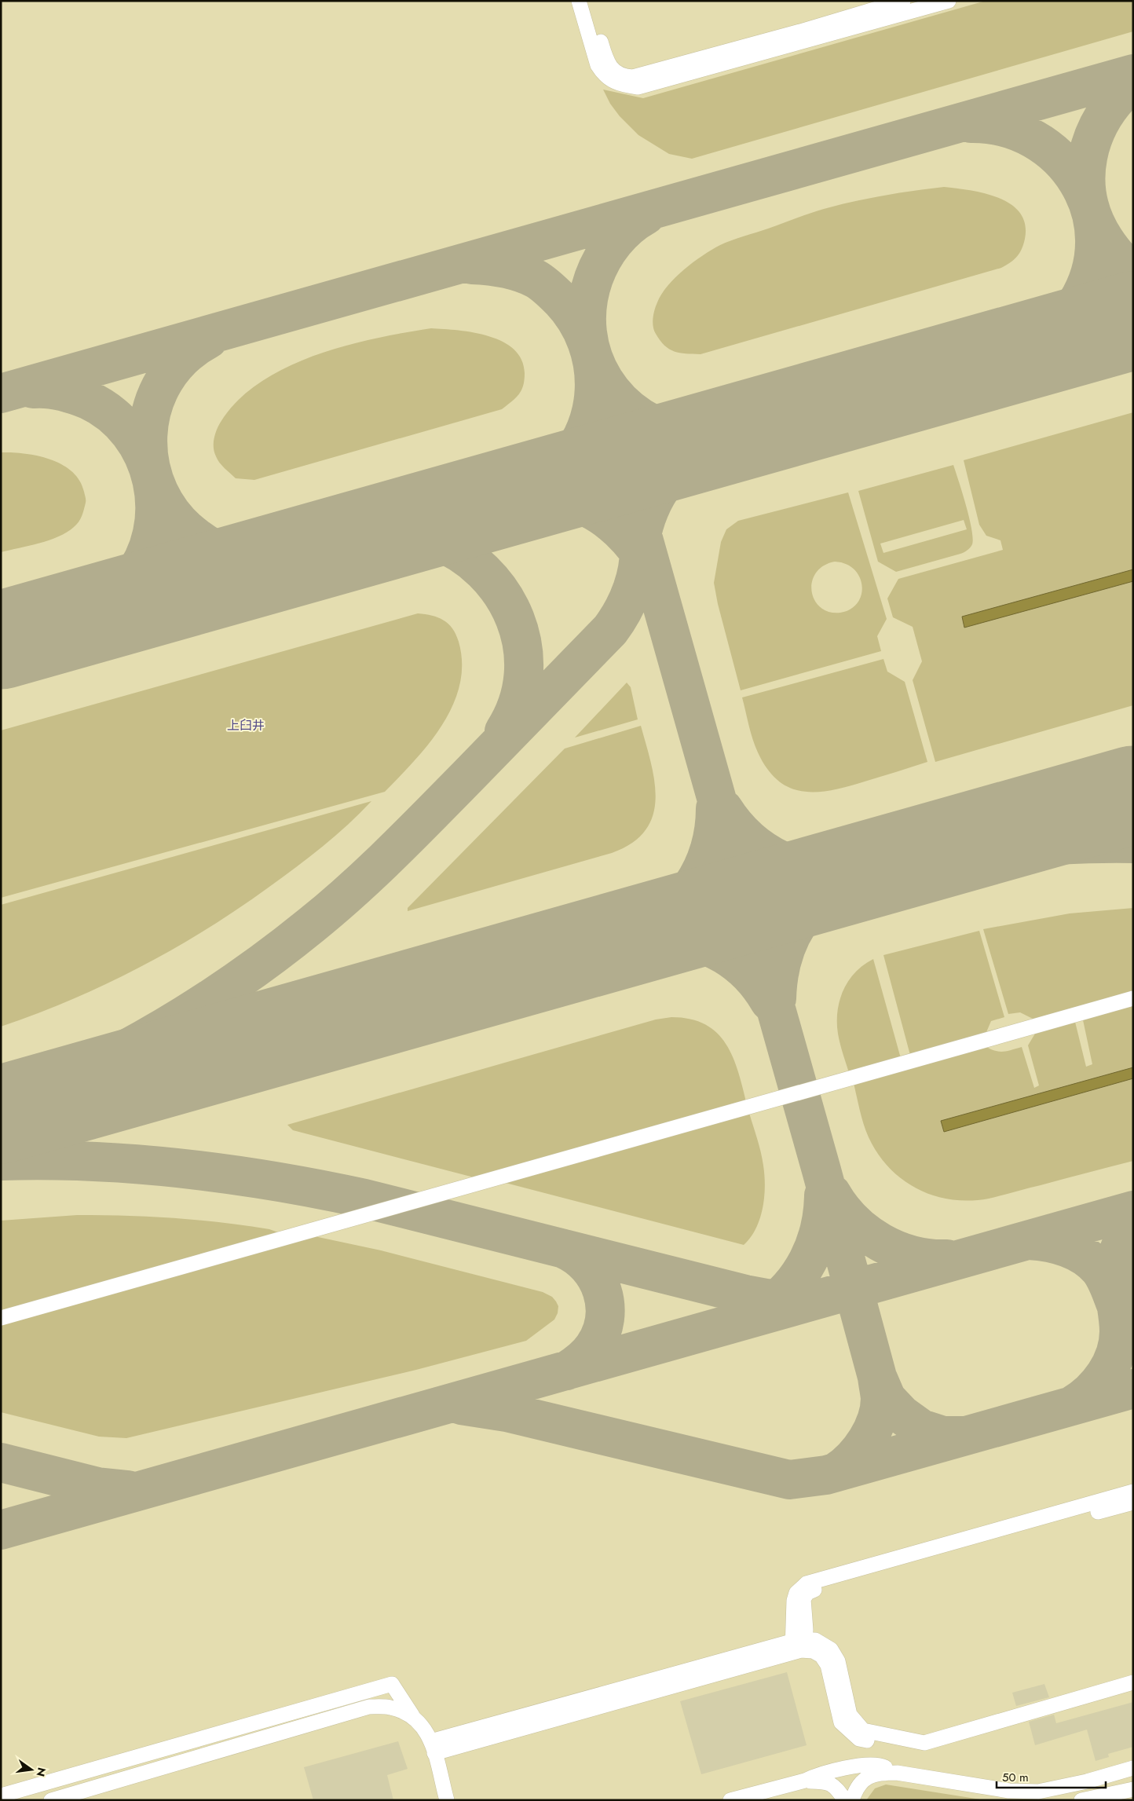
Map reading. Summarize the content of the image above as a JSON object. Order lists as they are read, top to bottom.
{
  "districts": ["上臼井"],
  "scale_bar": "50 m",
  "north": "right"
}
